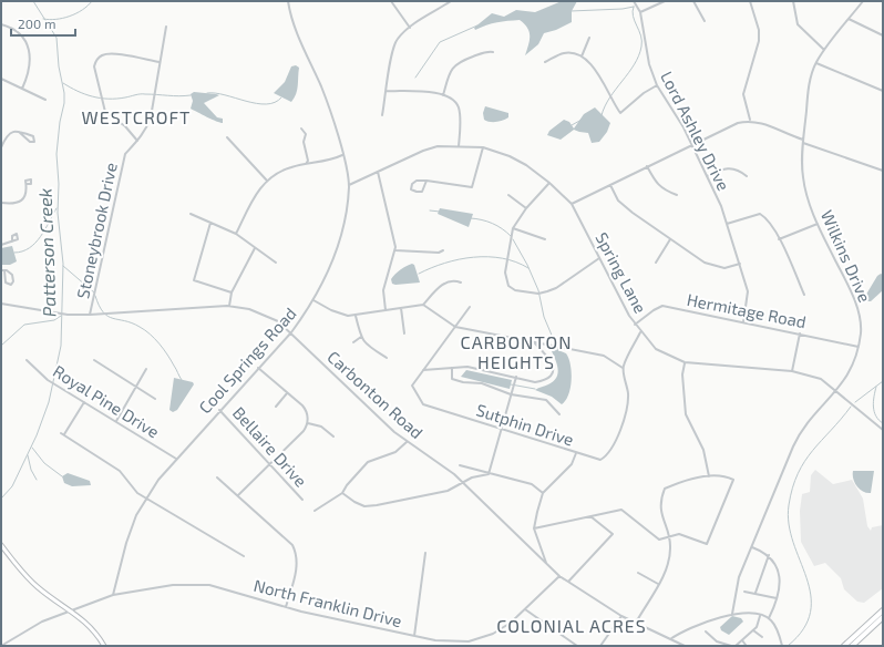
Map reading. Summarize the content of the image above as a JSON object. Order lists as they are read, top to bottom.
{
  "streets": {
    "street": [
      "Lord Ashley Drive",
      "Stoneybrook Drive",
      "Wilkins Drive",
      "Spring Lane",
      "Hermitage Road",
      "Cool Springs Road",
      "Carbonton Road",
      "Royal Pine Drive",
      "Sutphin Drive",
      "Bellaire Drive",
      "North Franklin Drive"
    ]
  },
  "crossings": [
    ["Lord Ashley Drive", "Hermitage Road"],
    ["Stoneybrook Drive", "Carbonton Road"],
    ["Wilkins Drive", "Spring Lane"],
    ["Wilkins Drive", "Hermitage Road"],
    ["Spring Lane", "Hermitage Road"],
    ["Spring Lane", "Cool Springs Road"],
    ["Cool Springs Road", "Carbonton Road"],
    ["Cool Springs Road", "Royal Pine Drive"],
    ["Cool Springs Road", "Bellaire Drive"],
    ["Cool Springs Road", "North Franklin Drive"],
    ["Carbonton Road", "North Franklin Drive"]
  ],
  "districts": ["WESTCROFT", "CARBONTON HEIGHTS", "COLONIAL ACRES"],
  "water": ["Patterson Creek"],
  "scale_bar": "200 m"
}
